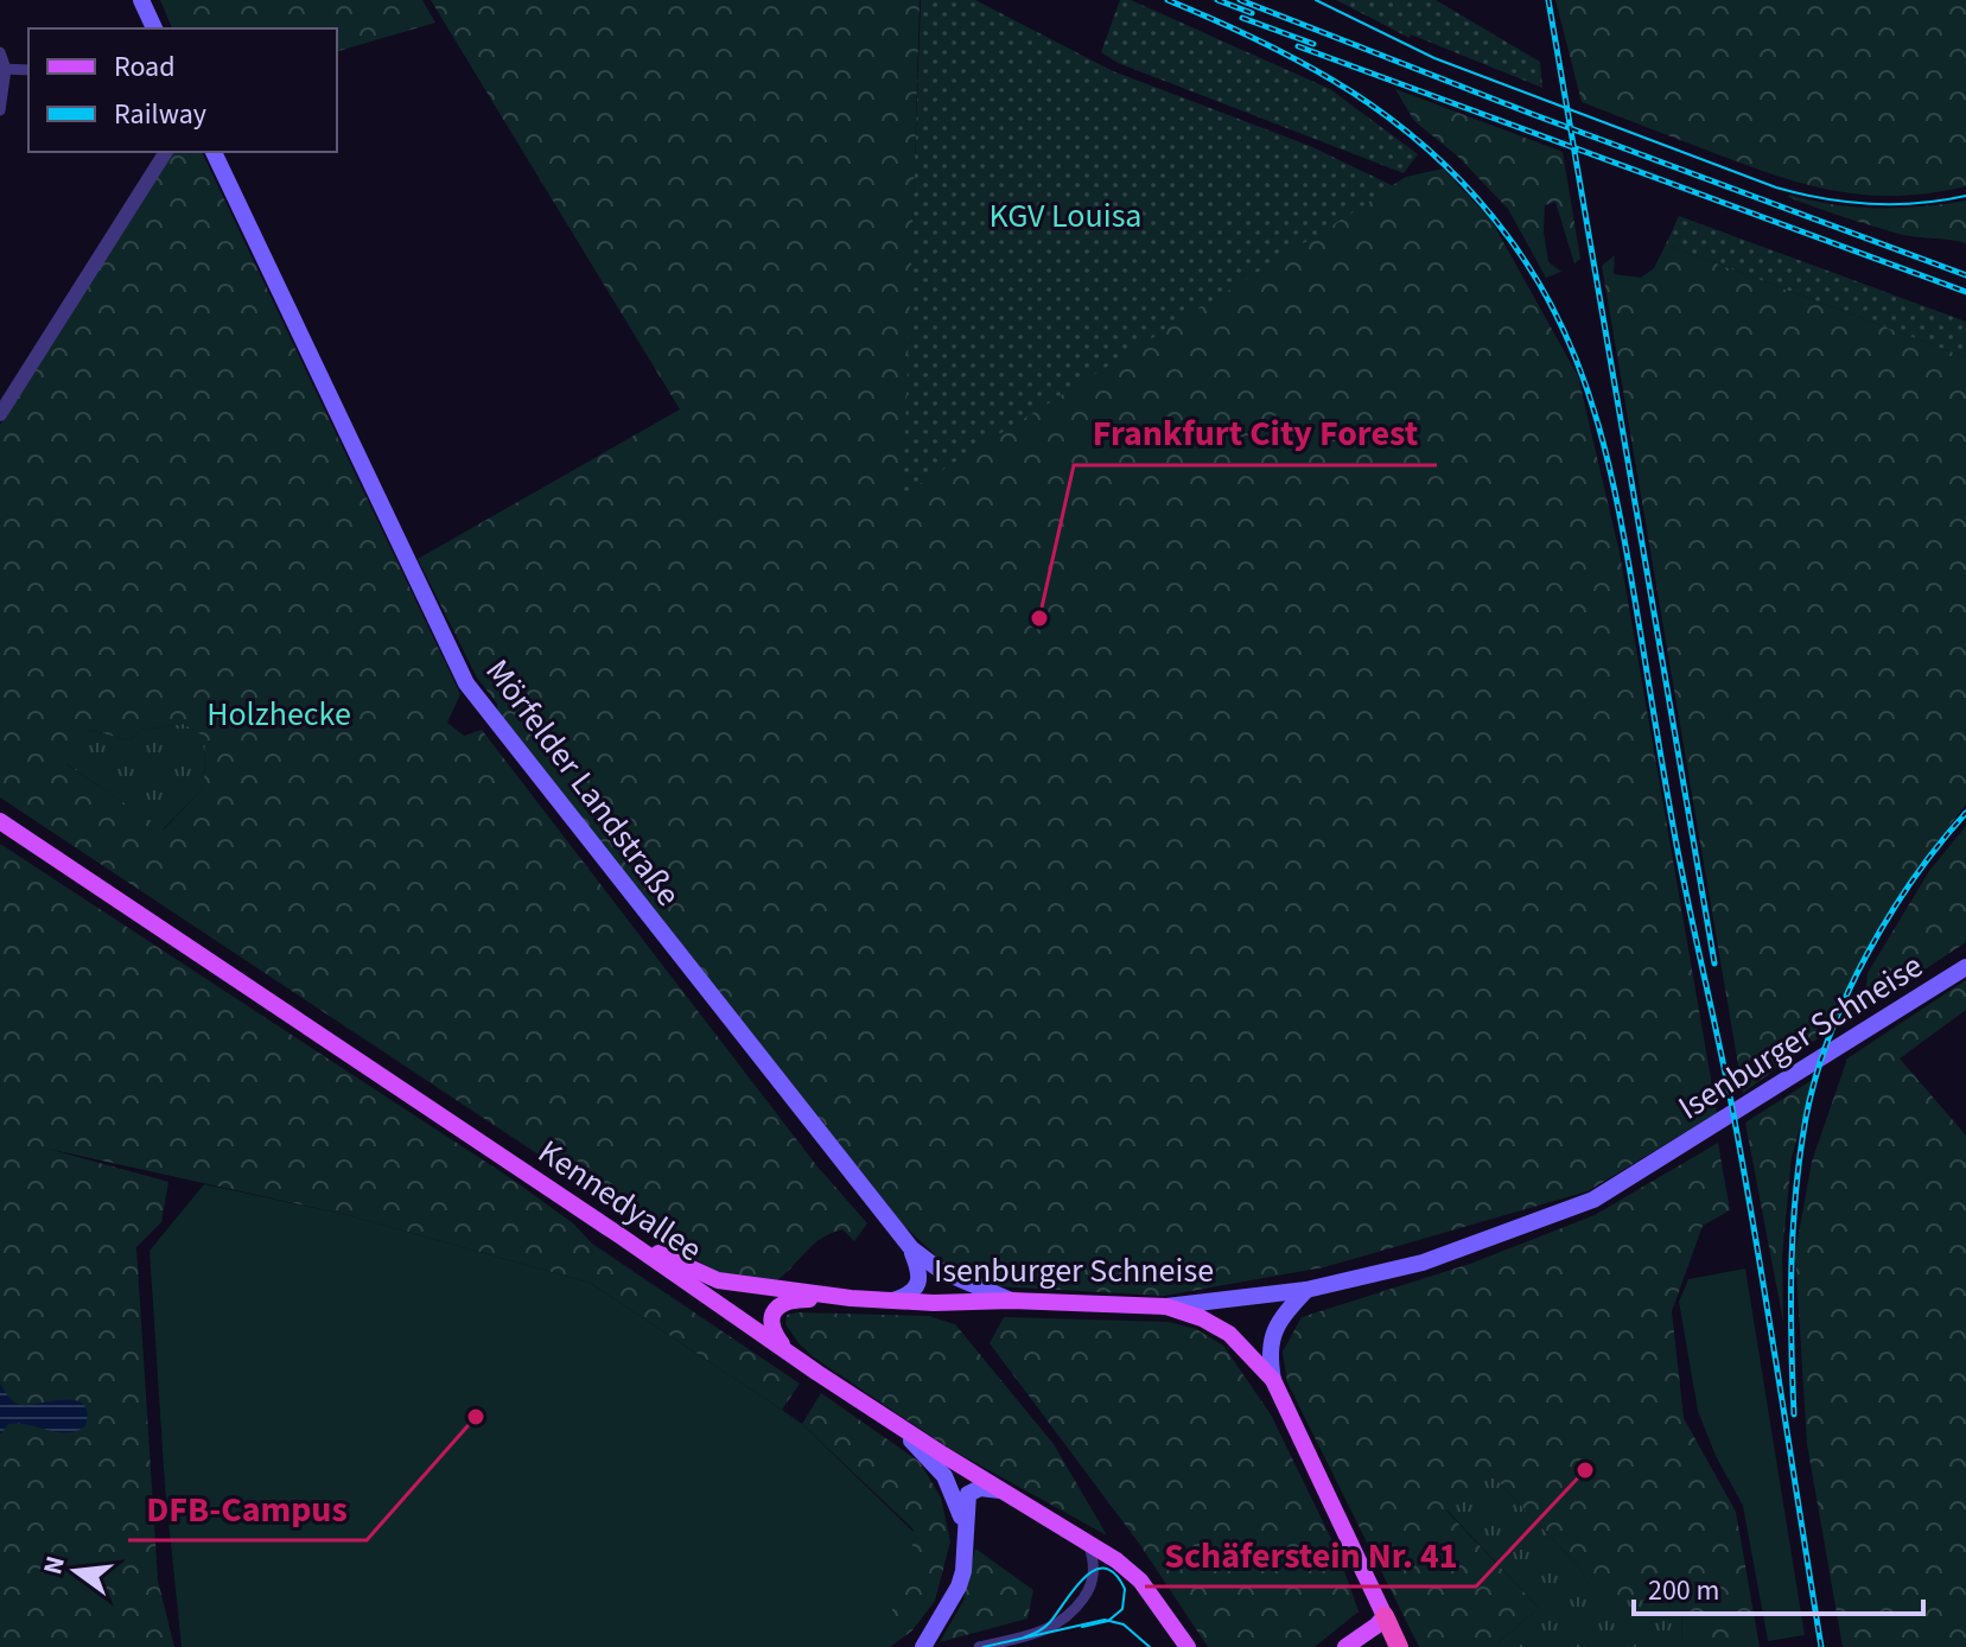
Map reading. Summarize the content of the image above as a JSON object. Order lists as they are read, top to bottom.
{
  "streets": {
    "main road": ["Mörfelder Landstraße", "Isenburger Schneise", "Kennedyallee"]
  },
  "crossings": [
    ["Mörfelder Landstraße", "Isenburger Schneise"],
    ["Isenburger Schneise", "Kennedyallee"]
  ],
  "parks": ["KGV Louisa", "Holzhecke"],
  "places": ["Frankfurt City Forest", "DFB-Campus", "Schäferstein Nr. 41"],
  "legend": ["Road", "Railway"],
  "scale_bar": "200 m",
  "north": "left"
}
